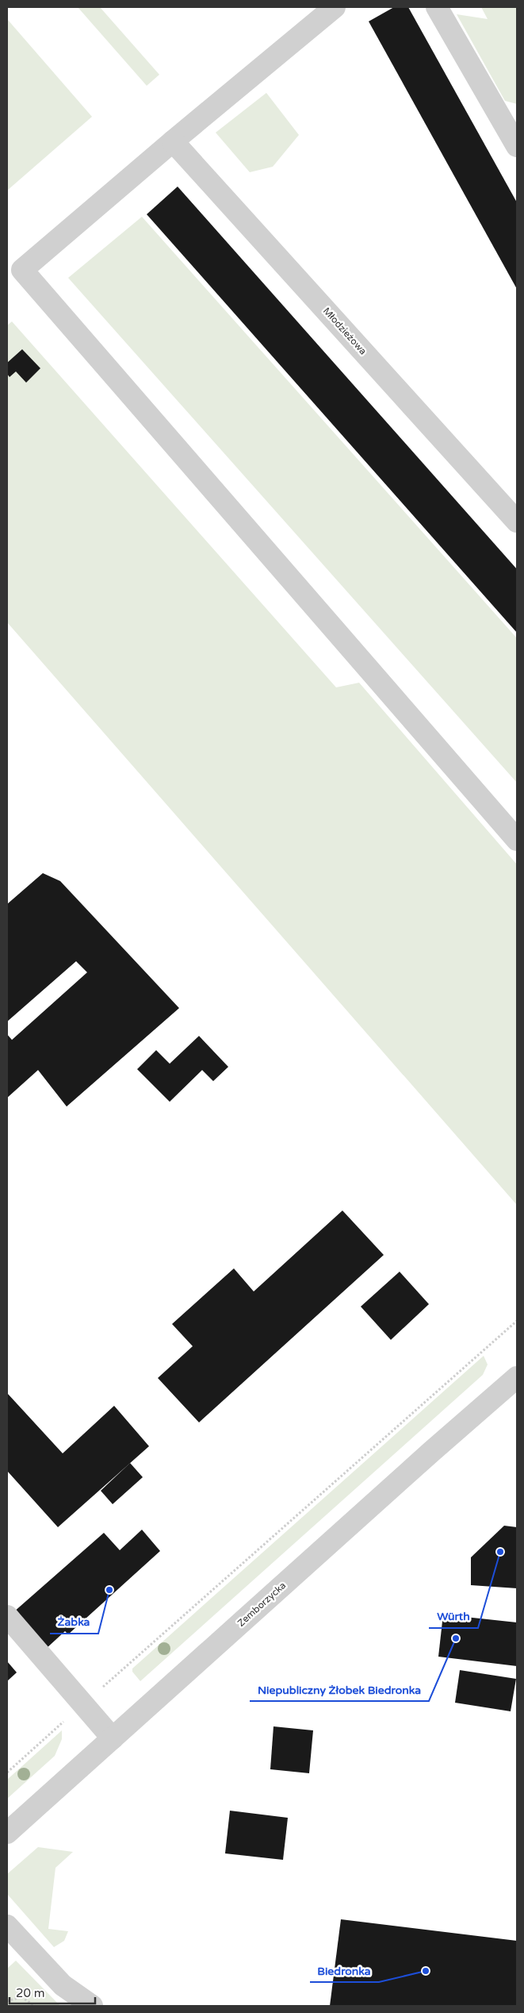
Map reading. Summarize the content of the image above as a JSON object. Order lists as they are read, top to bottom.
{
  "streets": {
    "street": ["Młodzieżowa", "Zemborzycka"]
  },
  "places": [
    "Würth",
    "Żabka",
    "Niepubliczny Żłobek Biedronka",
    "Biedronka"
  ],
  "scale_bar": "20 m"
}
